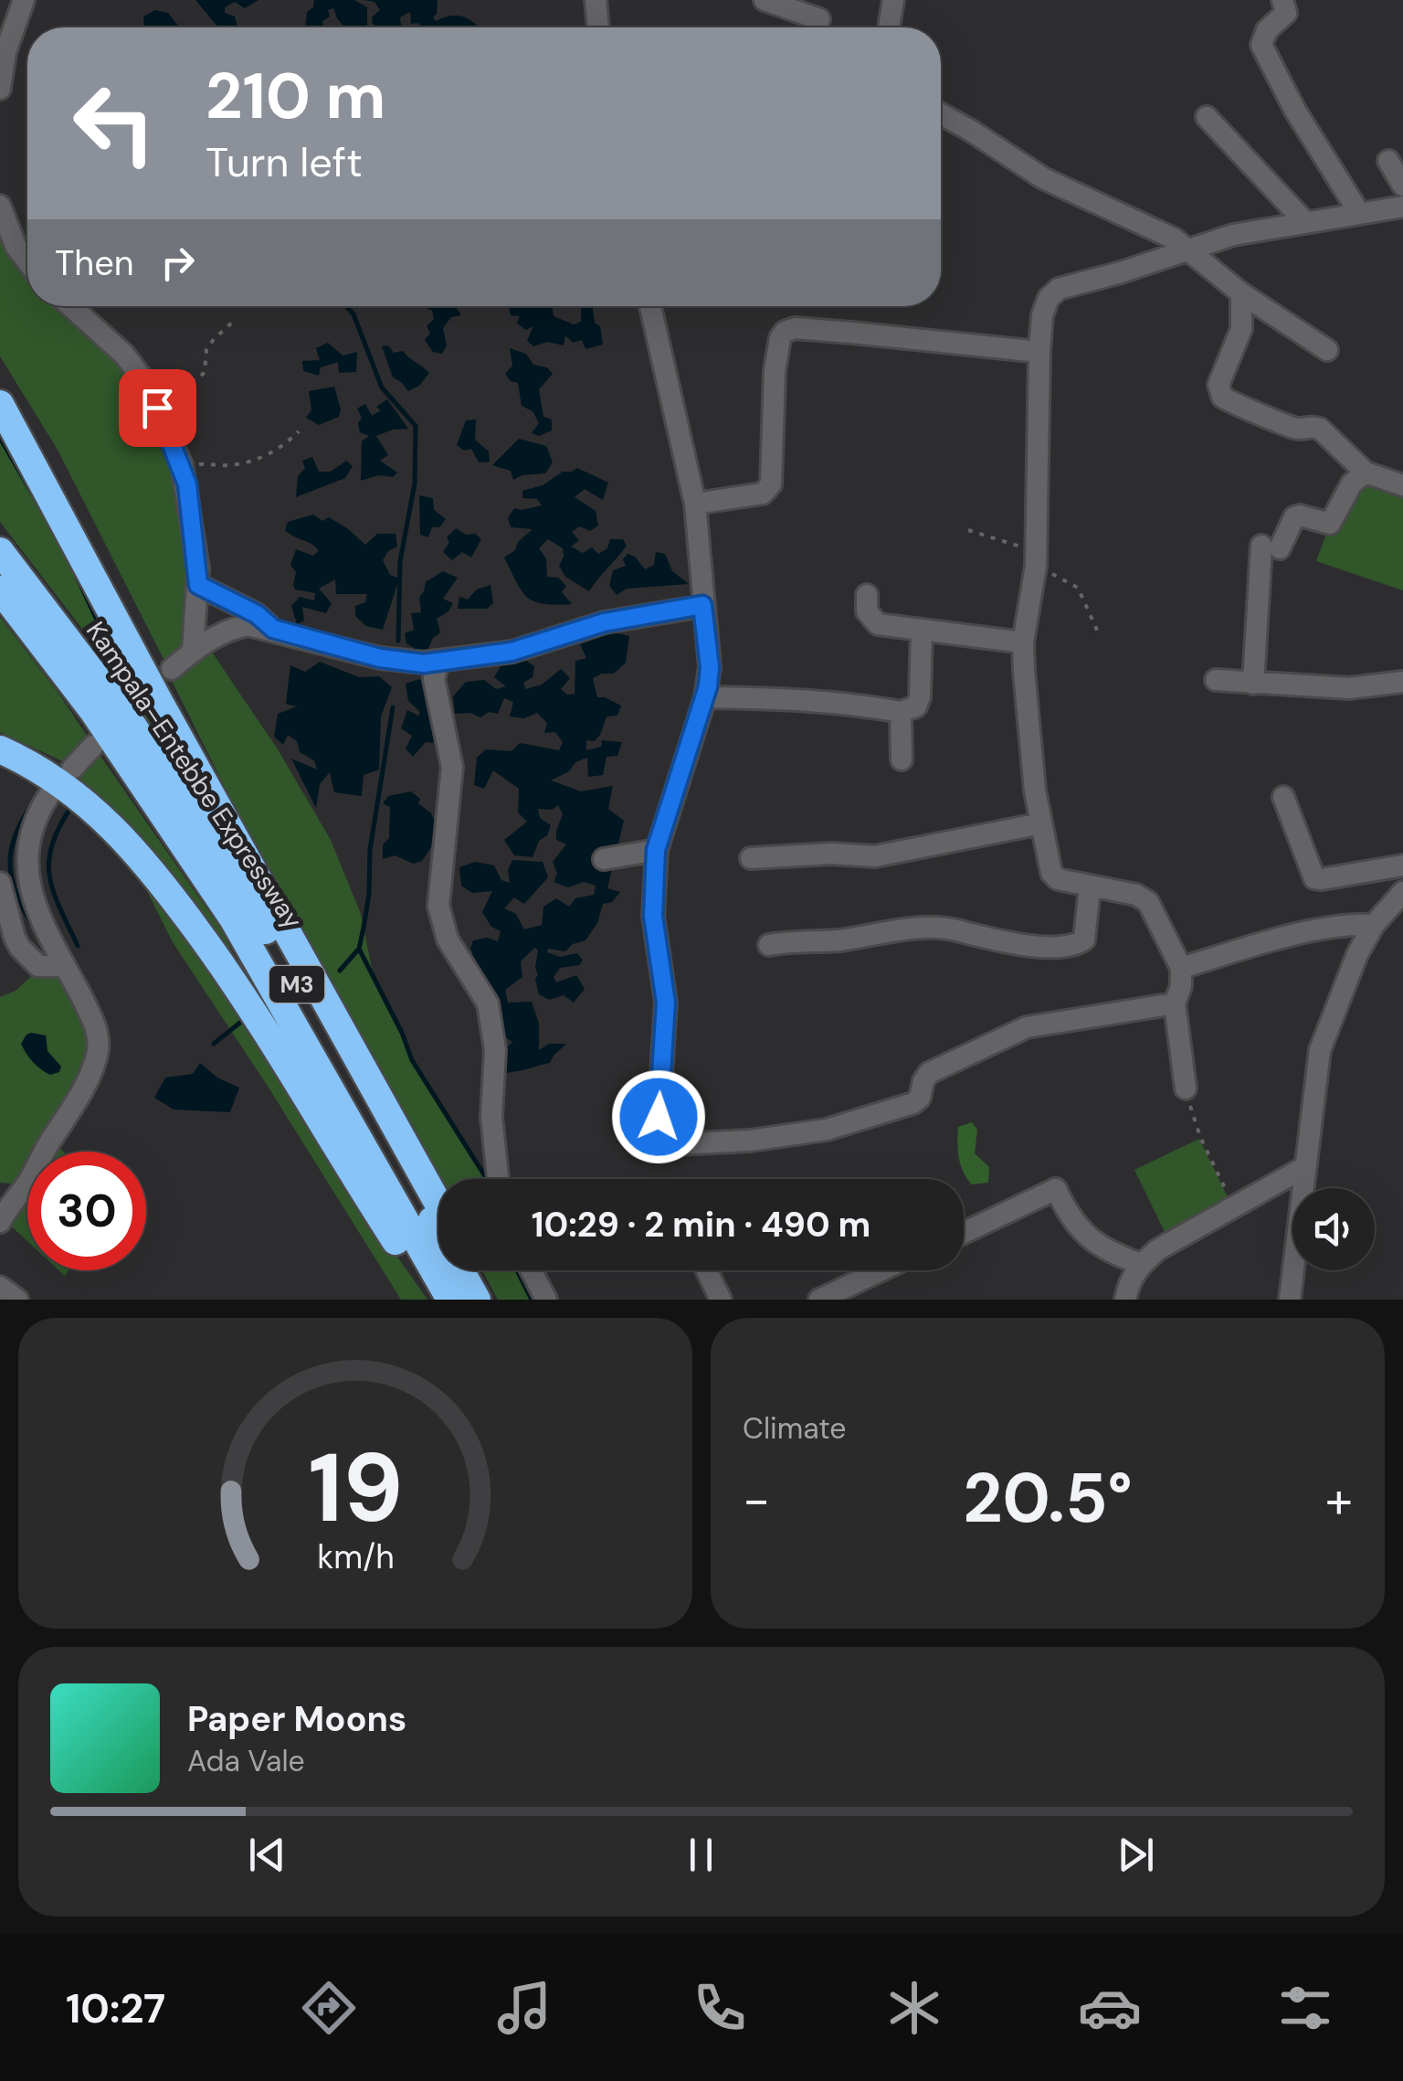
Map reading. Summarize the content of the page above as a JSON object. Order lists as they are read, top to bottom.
{
  "streets": {
    "highway": ["Kampala–Entebbe Expressway", "M3"]
  },
  "crossings": [
    ["Kampala–Entebbe Expressway", "M3"]
  ],
  "page": {
    "turn": ["210 m", "Turn left"],
    "then": "Then",
    "limit": "30",
    "trip": "10:29 · 2 min · 490 m",
    "tile": "Climate",
    "heat": ["−", "20.5°", "+"],
    "song": ["Paper Moons", "Ada Vale"],
    "tabs": "10:27",
    "gauge": ["19", "km/h"]
  }
}
